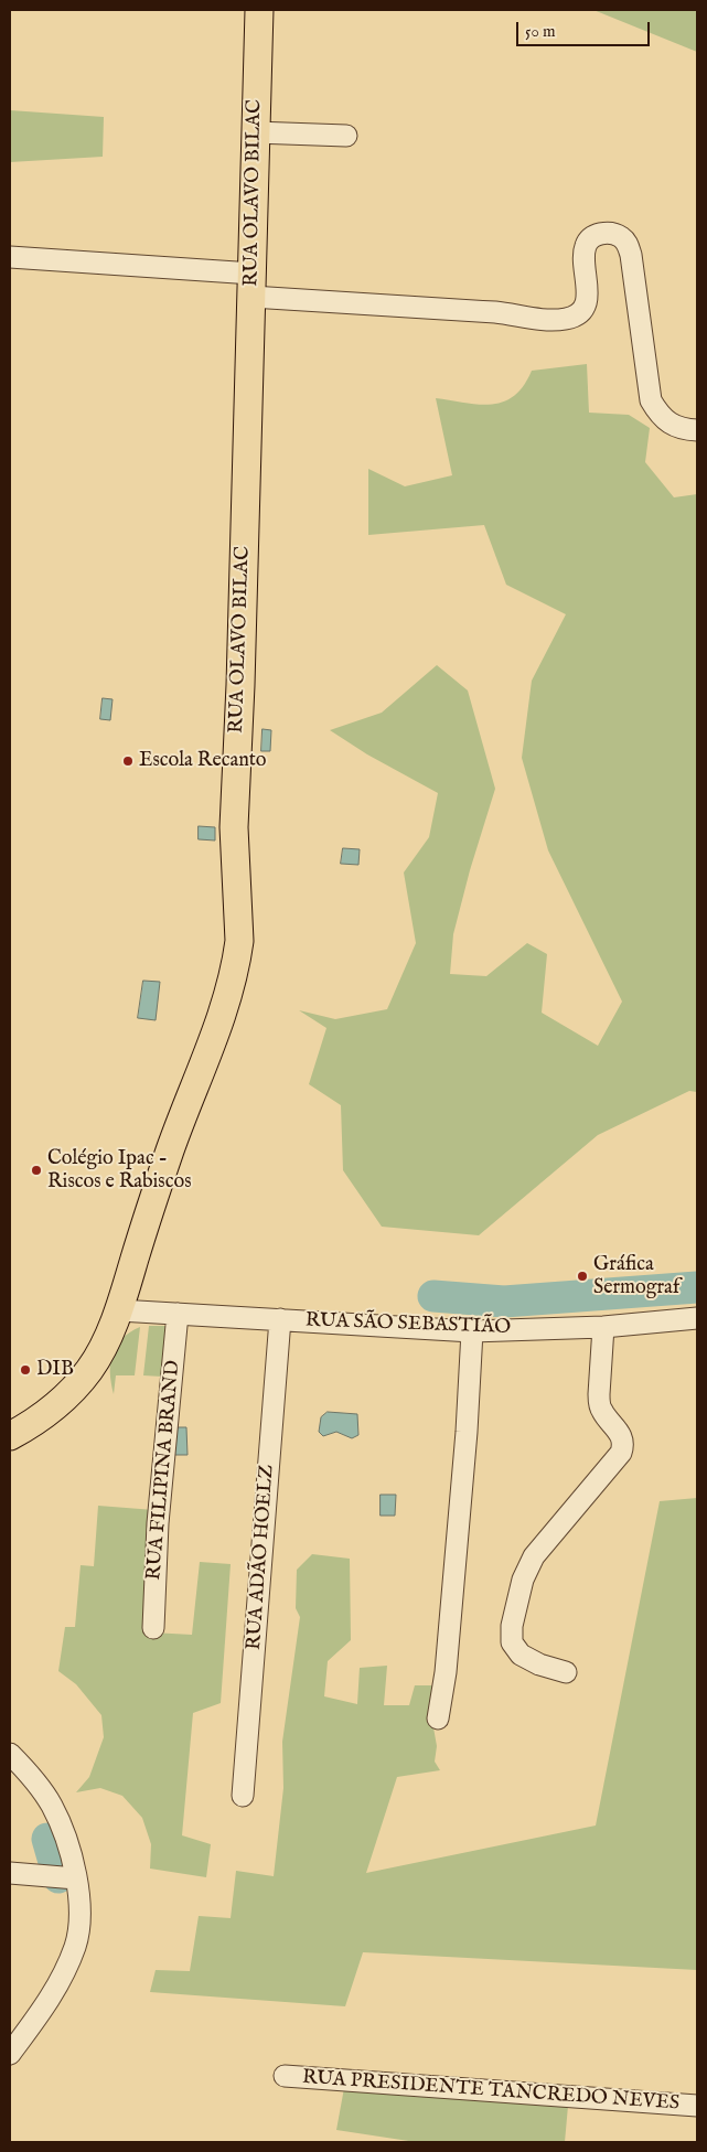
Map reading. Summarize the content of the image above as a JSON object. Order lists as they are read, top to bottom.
{
  "streets": {
    "main road": ["RUA OLAVO BILAC"],
    "street": [
      "RUA SÃO SEBASTIÃO",
      "RUA FILIPINA BRAND",
      "RUA ADÃO HOELZ",
      "RUA PRESIDENTE TANCREDO NEVES"
    ]
  },
  "crossings": [
    ["RUA OLAVO BILAC", "RUA SÃO SEBASTIÃO"],
    ["RUA SÃO SEBASTIÃO", "RUA FILIPINA BRAND"],
    ["RUA SÃO SEBASTIÃO", "RUA ADÃO HOELZ"]
  ],
  "places": [
    "Escola Recanto",
    "Colégio Ipac - Riscos e Rabiscos",
    "Gráfica Sermograf",
    "DIB"
  ],
  "scale_bar": "50 m"
}
